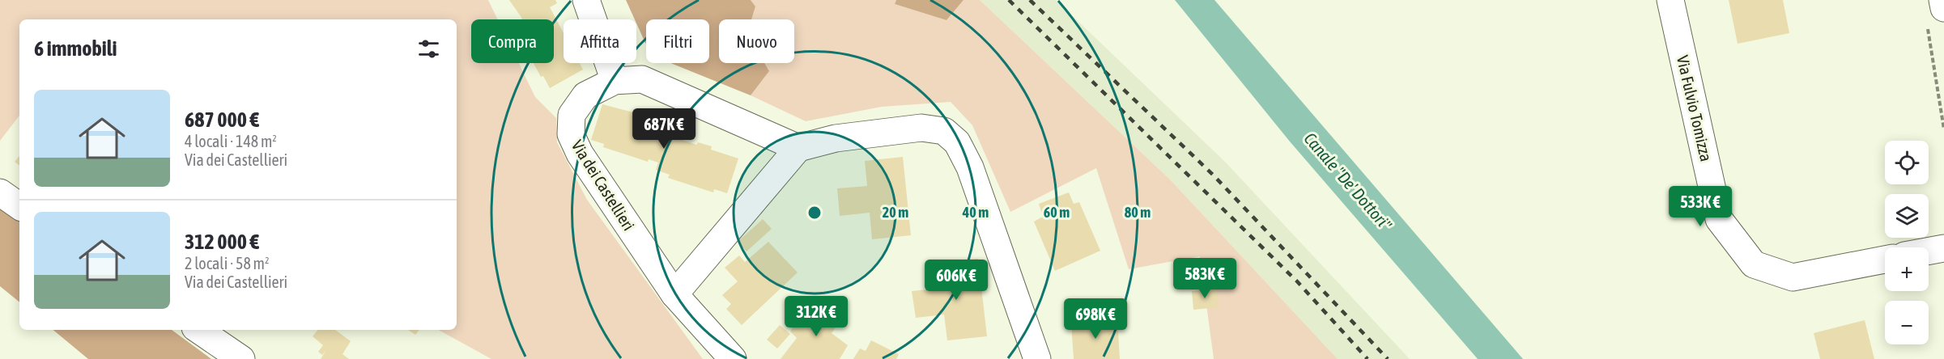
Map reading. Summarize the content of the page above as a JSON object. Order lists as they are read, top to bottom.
{
  "streets": {
    "street": ["Via Fulvio Tomizza", "Via dei Castellieri"]
  },
  "water": ["Canale \"De' Dottori\""],
  "page": {
    "chip": [
      "Compra",
      "Affitta",
      "Filtri",
      "Nuovo"
    ],
    "heading": "6 immobili",
    "list": [
      {
        "name": "687 000 €",
        "note": "4 locali · 148 m² · Via dei Castellieri"
      },
      {
        "name": "312 000 €",
        "note": "2 locali · 58 m² · Via dei Castellieri"
      }
    ],
    "price": [
      "687K €",
      "533K €",
      "583K €",
      "606K €",
      "312K €",
      "698K €"
    ],
    "map_buttons": ["+", "−"]
  },
  "rings": [
    "20 m",
    "40 m",
    "60 m",
    "80 m"
  ]
}
